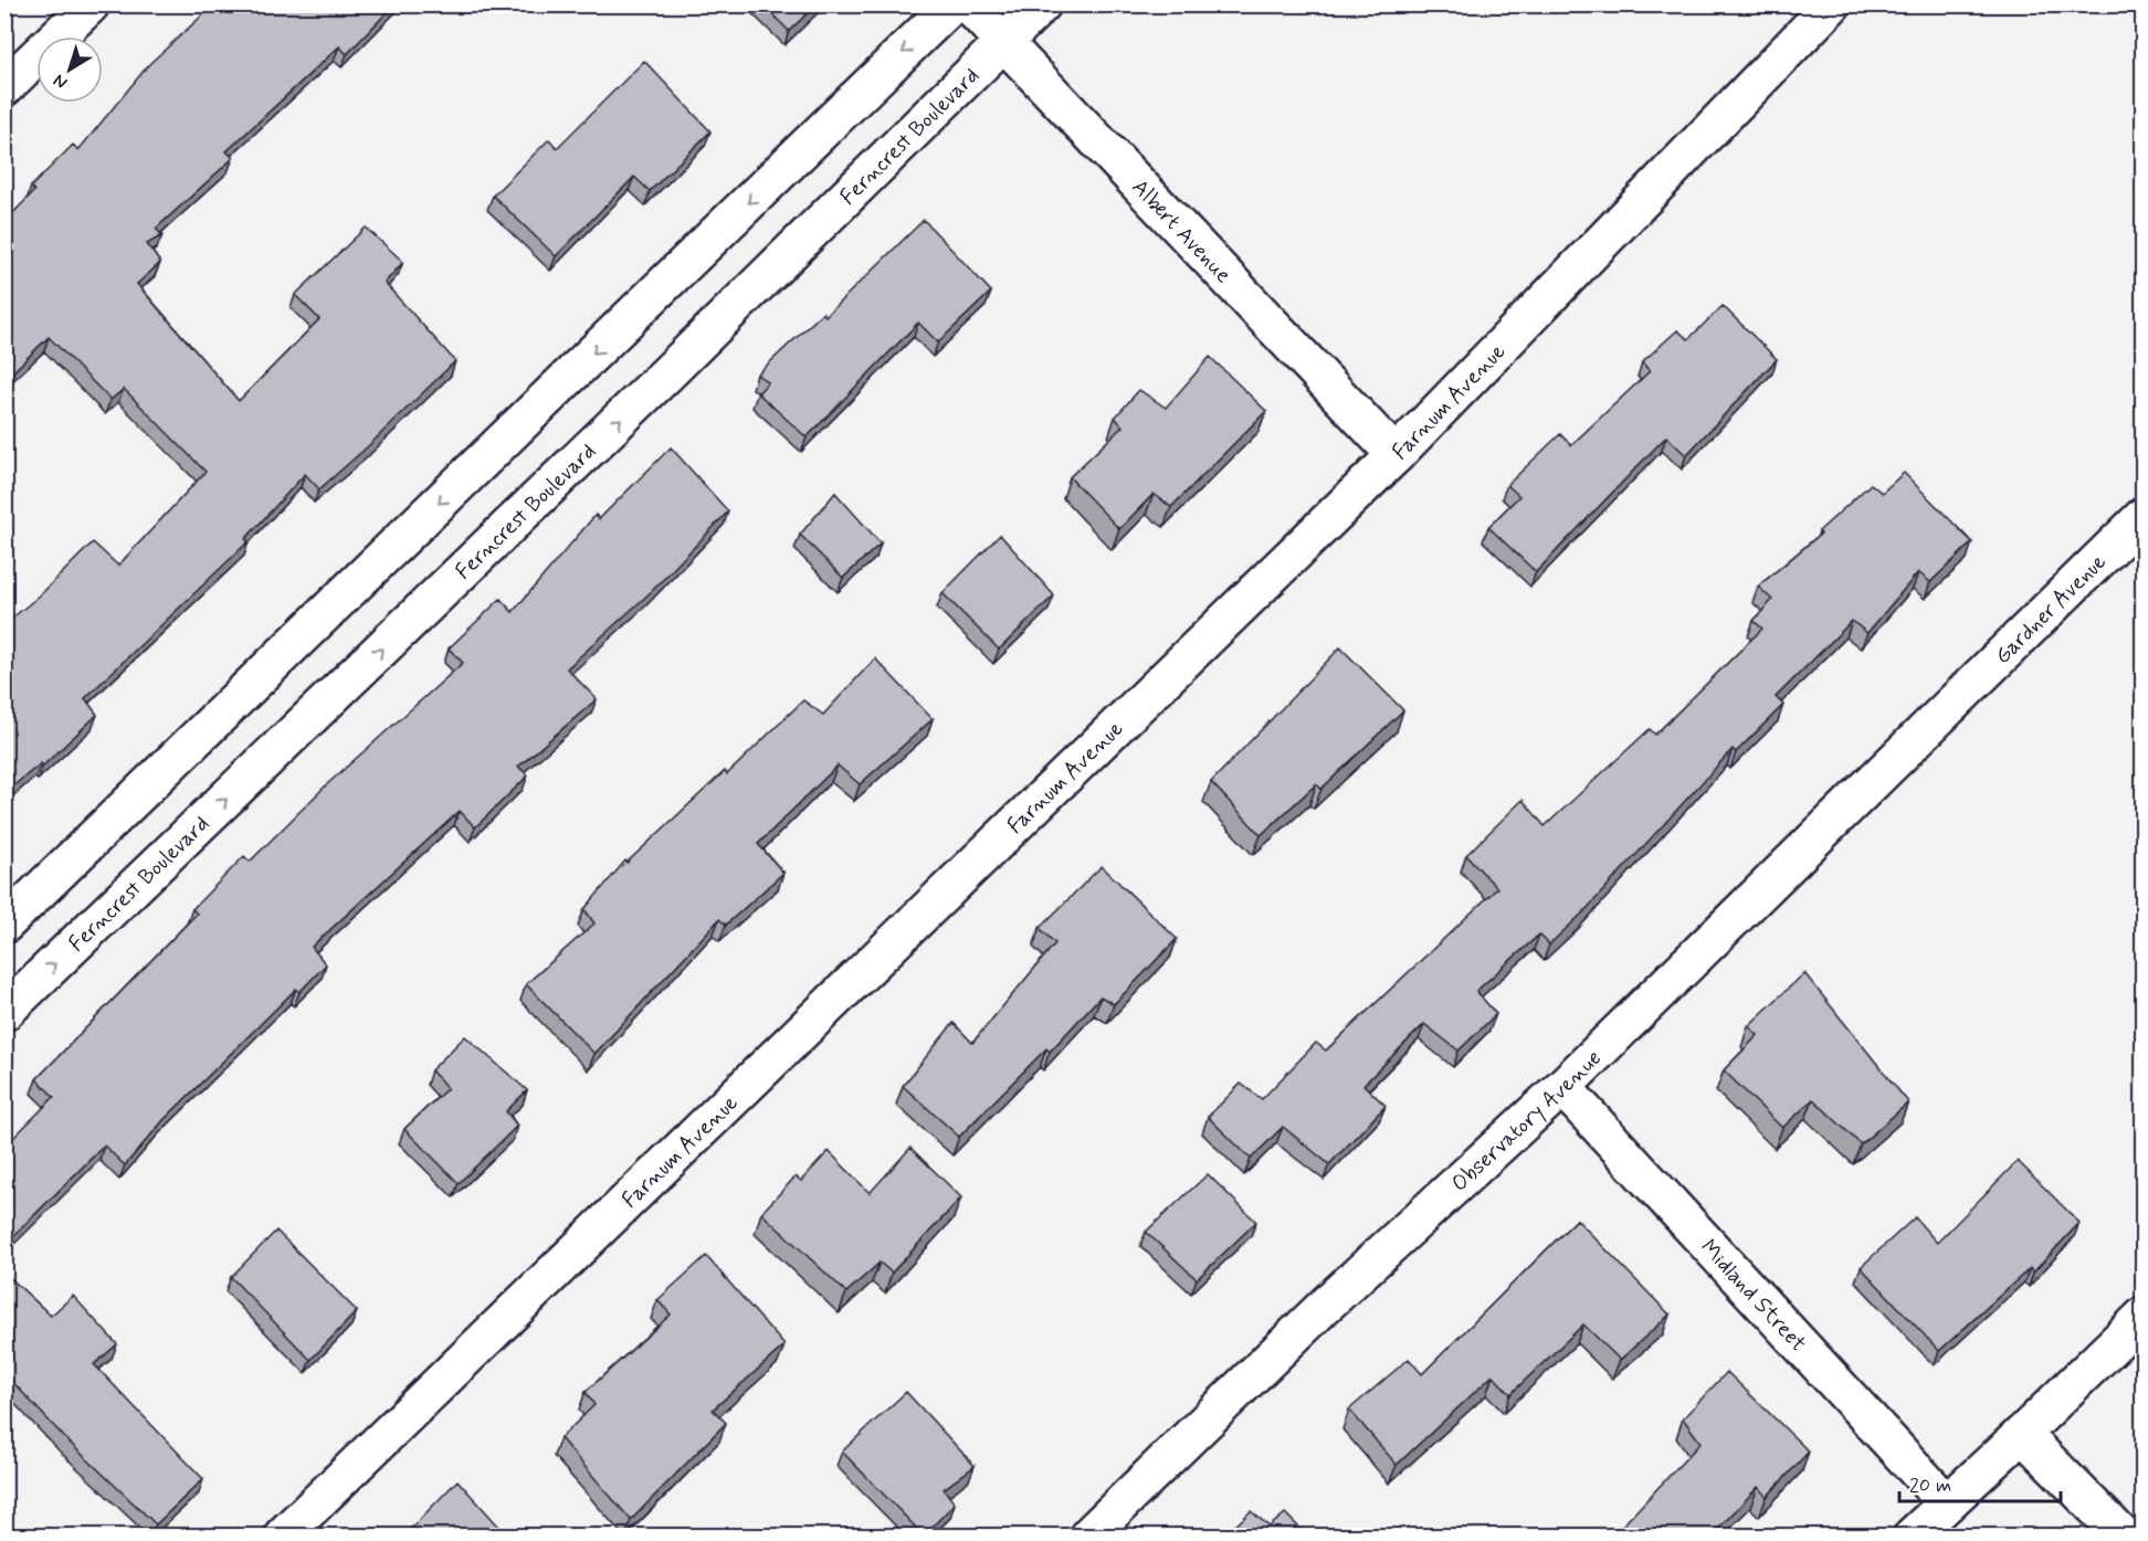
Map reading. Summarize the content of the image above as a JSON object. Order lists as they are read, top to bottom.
{
  "streets": {
    "street": [
      "Ferncrest Boulevard",
      "Albert Avenue",
      "Farnum Avenue",
      "Gardner Avenue",
      "Observatory Avenue",
      "Midland Street"
    ]
  },
  "crossings": [
    ["Ferncrest Boulevard", "Albert Avenue"],
    ["Albert Avenue", "Farnum Avenue"],
    ["Gardner Avenue", "Observatory Avenue"],
    ["Observatory Avenue", "Midland Street"]
  ],
  "scale_bar": "20 m",
  "north": "bottom left"
}
